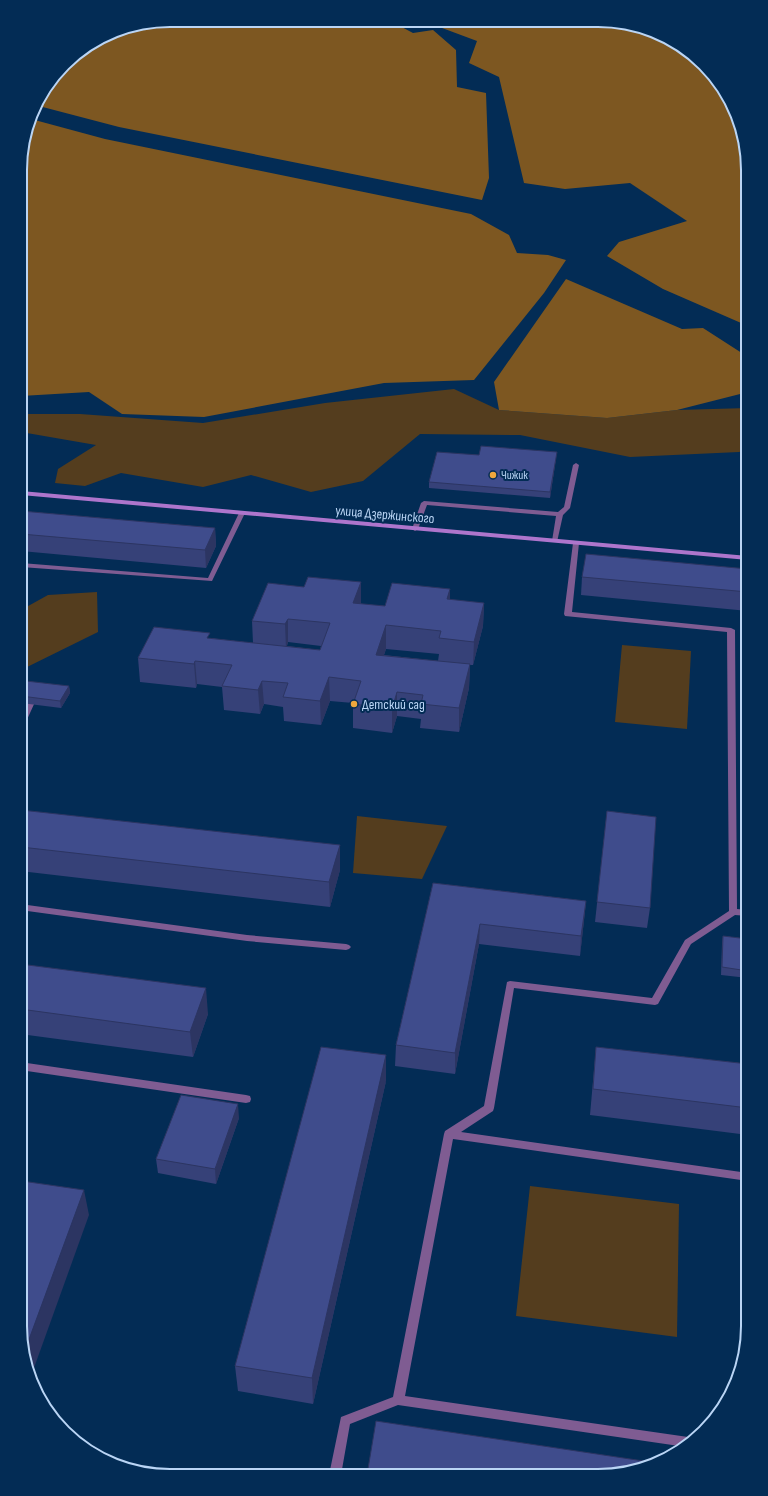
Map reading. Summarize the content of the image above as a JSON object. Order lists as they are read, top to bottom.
{
  "streets": {
    "main road": ["улица Дзержинского"]
  },
  "places": ["Чижик", "Детский сад"]
}
